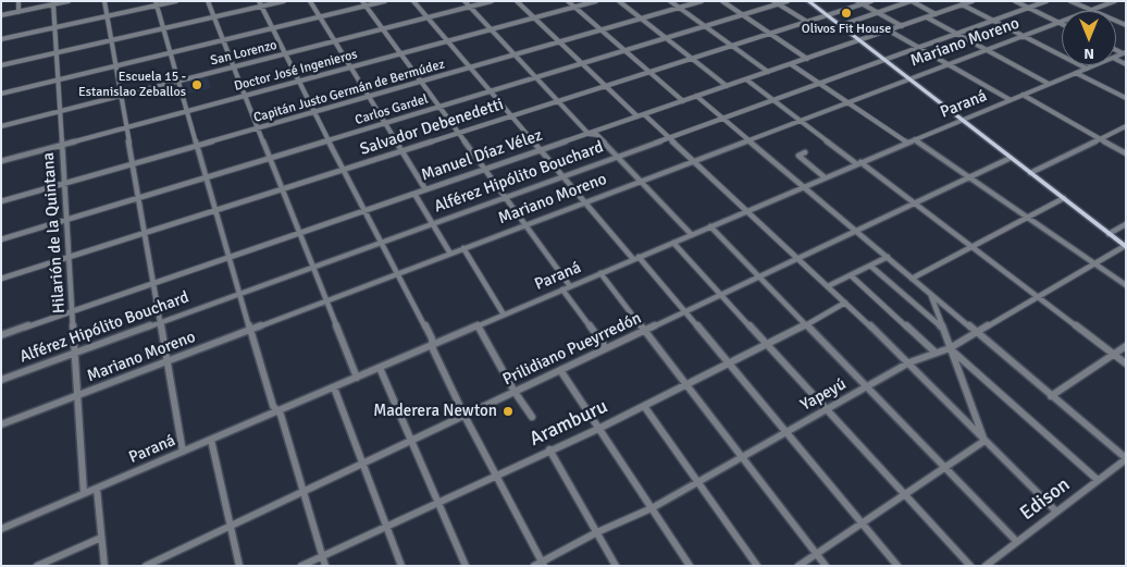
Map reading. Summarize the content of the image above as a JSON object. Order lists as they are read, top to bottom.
{
  "streets": {
    "street": [
      "Mariano Moreno",
      "San Lorenzo",
      "Doctor José Ingenieros",
      "Capitán Justo Germán de Bermúdez",
      "Paraná",
      "Carlos Gardel",
      "Salvador Debenedetti",
      "Manuel Díaz Vélez",
      "Alférez Hipólito Bouchard",
      "Hilarión de la Quintana",
      "Prilidiano Pueyrredón",
      "Yapeyú",
      "Aramburu",
      "Edison"
    ]
  },
  "crossings": [
    ["Mariano Moreno", "Hilarión de la Quintana"],
    ["San Lorenzo", "Hilarión de la Quintana"],
    ["Doctor José Ingenieros", "Hilarión de la Quintana"],
    ["Capitán Justo Germán de Bermúdez", "Hilarión de la Quintana"],
    ["Paraná", "Hilarión de la Quintana"],
    ["Carlos Gardel", "Hilarión de la Quintana"],
    ["Salvador Debenedetti", "Hilarión de la Quintana"],
    ["Manuel Díaz Vélez", "Hilarión de la Quintana"],
    ["Alférez Hipólito Bouchard", "Hilarión de la Quintana"]
  ],
  "places": ["Olivos Fit House", "Escuela 15 - Estanislao Zeballos", "Maderera Newton"],
  "north": "bottom"
}
